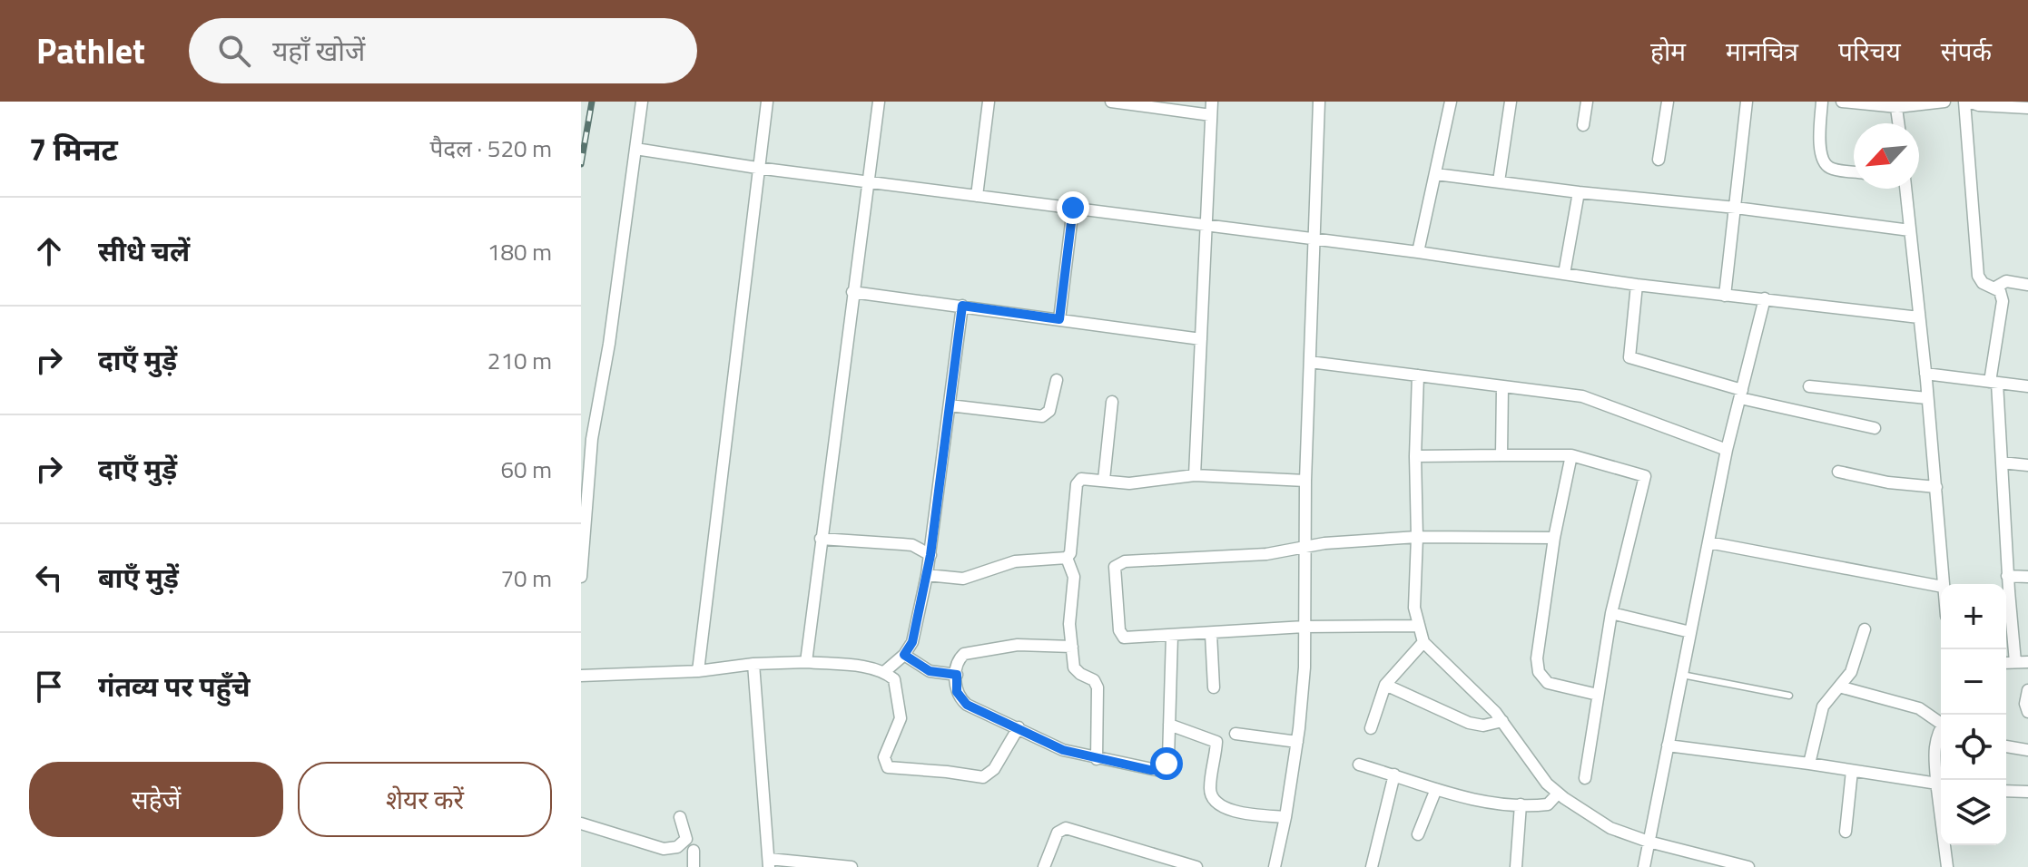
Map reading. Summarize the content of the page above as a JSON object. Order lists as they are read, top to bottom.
{
  "north": "bottom left",
  "page": {
    "header": "Pathlet",
    "search": "यहाँ खोजें",
    "nav": [
      "होम",
      "मानचित्र",
      "परिचय",
      "संपर्क"
    ],
    "heading": ["7 मिनट", "पैदल · 520 m"],
    "list": [
      ["सीधे चलें", "180 m"],
      ["दाएँ मुड़ें", "210 m"],
      ["दाएँ मुड़ें", "60 m"],
      ["बाएँ मुड़ें", "70 m"],
      "गंतव्य पर पहुँचे"
    ],
    "map_buttons": ["+", "−"],
    "buttons": ["सहेजें", "शेयर करें"]
  }
}
